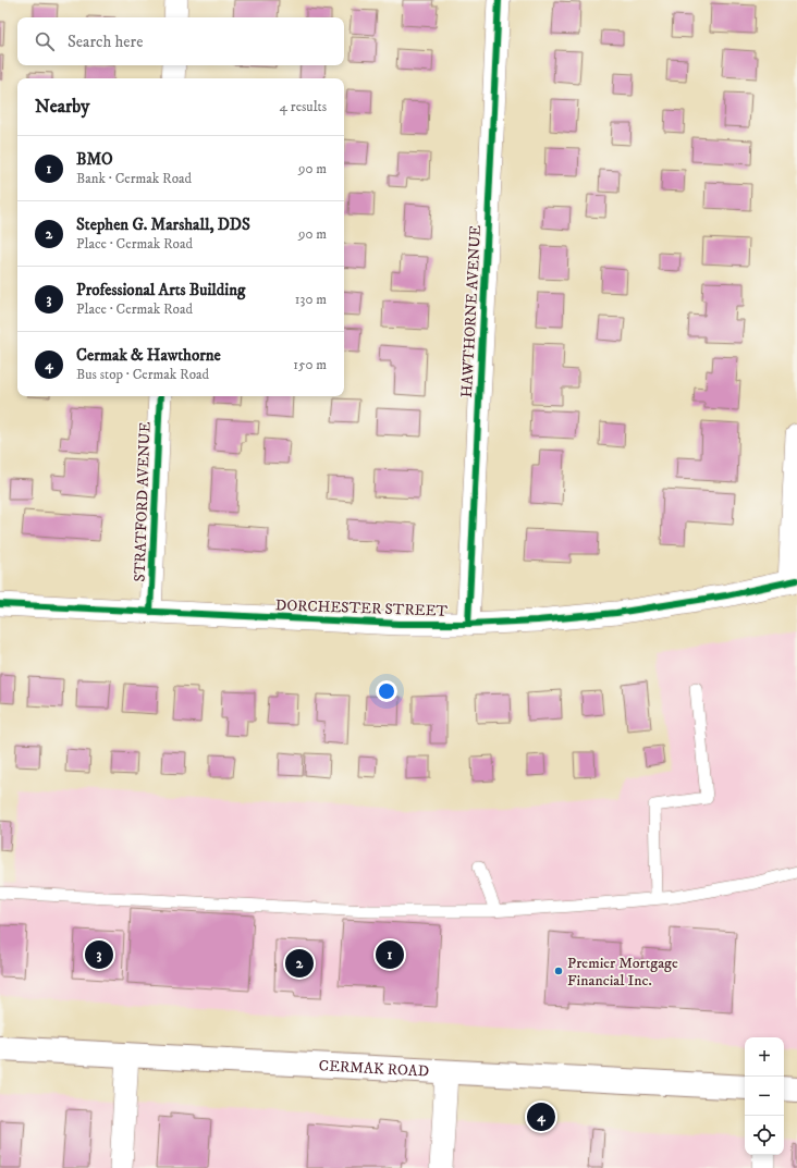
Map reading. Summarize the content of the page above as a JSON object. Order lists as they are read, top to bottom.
{
  "streets": {
    "main road": ["CERMAK ROAD"],
    "street": ["HAWTHORNE AVENUE", "STRATFORD AVENUE", "DORCHESTER STREET"]
  },
  "crossings": [
    ["HAWTHORNE AVENUE", "DORCHESTER STREET"],
    ["STRATFORD AVENUE", "DORCHESTER STREET"]
  ],
  "places": ["Premier Mortgage Financial Inc."],
  "page": {
    "search": "Search here",
    "heading": ["Nearby", "4 results"],
    "list": [
      {
        "mark": "1",
        "name": "BMO",
        "note": "Bank · Cermak Road",
        "value": "90 m"
      },
      {
        "mark": "2",
        "name": "Stephen G. Marshall, DDS",
        "note": "Place · Cermak Road",
        "value": "90 m"
      },
      {
        "mark": "3",
        "name": "Professional Arts Building",
        "note": "Place · Cermak Road",
        "value": "130 m"
      },
      {
        "mark": "4",
        "name": "Cermak & Hawthorne",
        "note": "Bus stop · Cermak Road",
        "value": "150 m"
      }
    ],
    "pins": [
      "1",
      "3",
      "2",
      "4"
    ],
    "map_buttons": ["+", "−"]
  }
}
